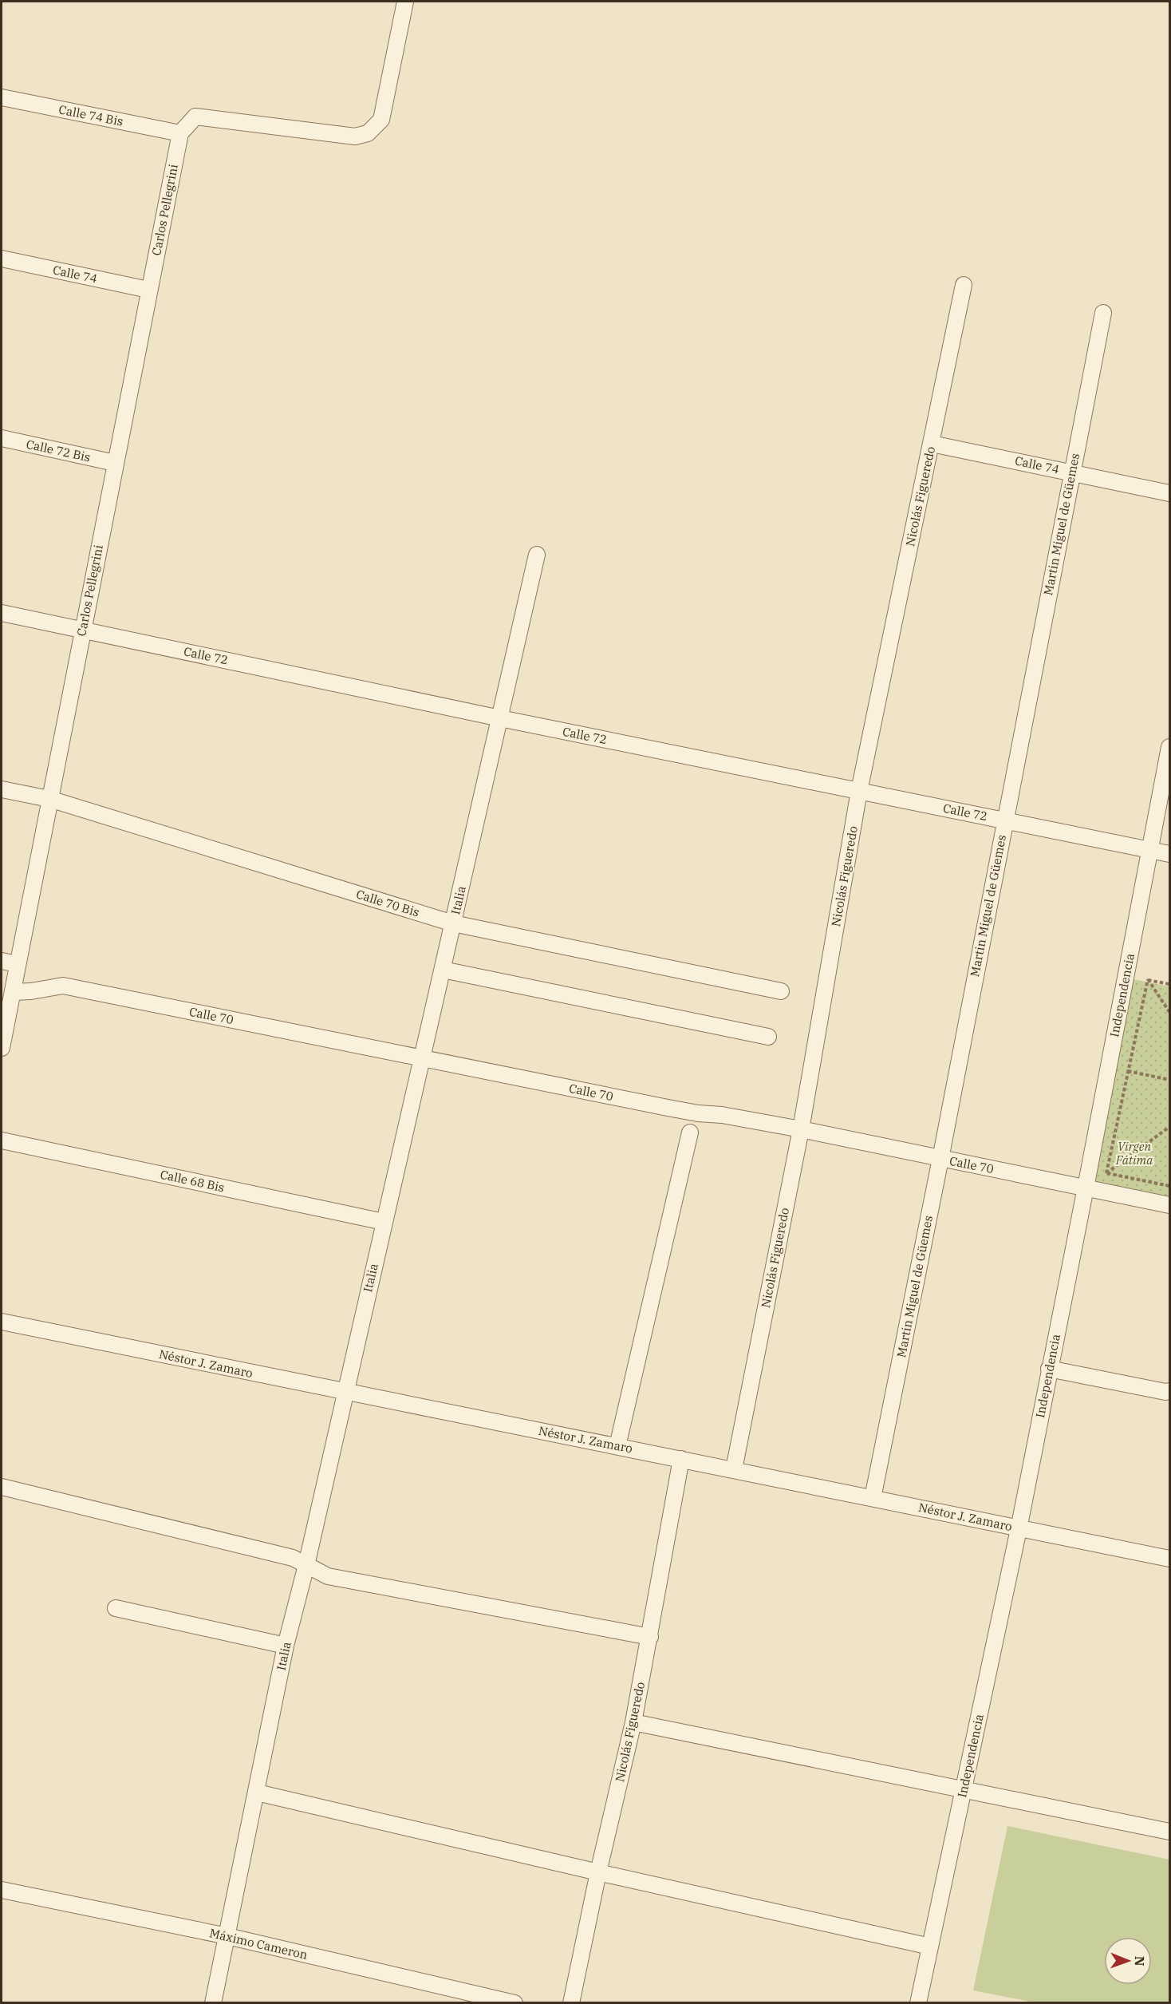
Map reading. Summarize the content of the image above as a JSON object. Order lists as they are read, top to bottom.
{
  "streets": {
    "street": [
      "Calle 74 Bis",
      "Carlos Pellegrini",
      "Calle 74",
      "Calle 72 Bis",
      "Nicolás Figueredo",
      "Martin Miguel de Güemes",
      "Calle 72",
      "Italia",
      "Calle 70 Bis",
      "Independencia",
      "Calle 70",
      "Calle 68 Bis",
      "Néstor J. Zamaro",
      "Máximo Cameron"
    ]
  },
  "crossings": [
    ["Calle 74 Bis", "Carlos Pellegrini"],
    ["Carlos Pellegrini", "Calle 74"],
    ["Carlos Pellegrini", "Calle 72 Bis"],
    ["Carlos Pellegrini", "Calle 72"],
    ["Carlos Pellegrini", "Calle 70 Bis"],
    ["Carlos Pellegrini", "Calle 70"],
    ["Calle 74", "Nicolás Figueredo"],
    ["Calle 74", "Martin Miguel de Güemes"],
    ["Nicolás Figueredo", "Calle 72"],
    ["Nicolás Figueredo", "Calle 70"],
    ["Nicolás Figueredo", "Néstor J. Zamaro"],
    ["Martin Miguel de Güemes", "Calle 72"],
    ["Martin Miguel de Güemes", "Calle 70"],
    ["Martin Miguel de Güemes", "Néstor J. Zamaro"],
    ["Calle 72", "Italia"],
    ["Calle 72", "Independencia"],
    ["Italia", "Calle 70 Bis"],
    ["Italia", "Calle 70"],
    ["Italia", "Calle 68 Bis"],
    ["Italia", "Néstor J. Zamaro"],
    ["Italia", "Máximo Cameron"],
    ["Independencia", "Calle 70"],
    ["Independencia", "Néstor J. Zamaro"]
  ],
  "parks": ["Virgen Fátima"],
  "north": "right"
}
